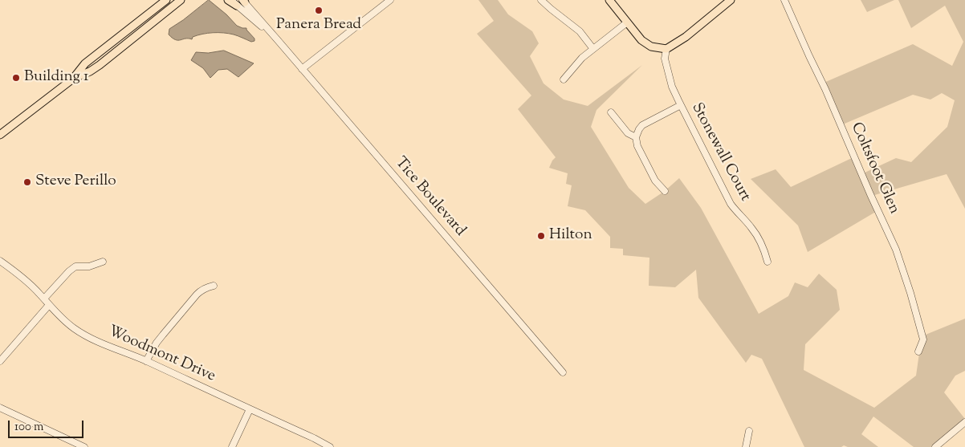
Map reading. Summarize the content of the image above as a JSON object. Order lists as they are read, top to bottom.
{
  "streets": {
    "street": [
      "Stonewall Court",
      "Coltsfoot Glen",
      "Tice Boulevard",
      "Woodmont Drive"
    ]
  },
  "places": [
    "Panera Bread",
    "Building 1",
    "Steve Perillo",
    "Hilton"
  ],
  "scale_bar": "100 m"
}
